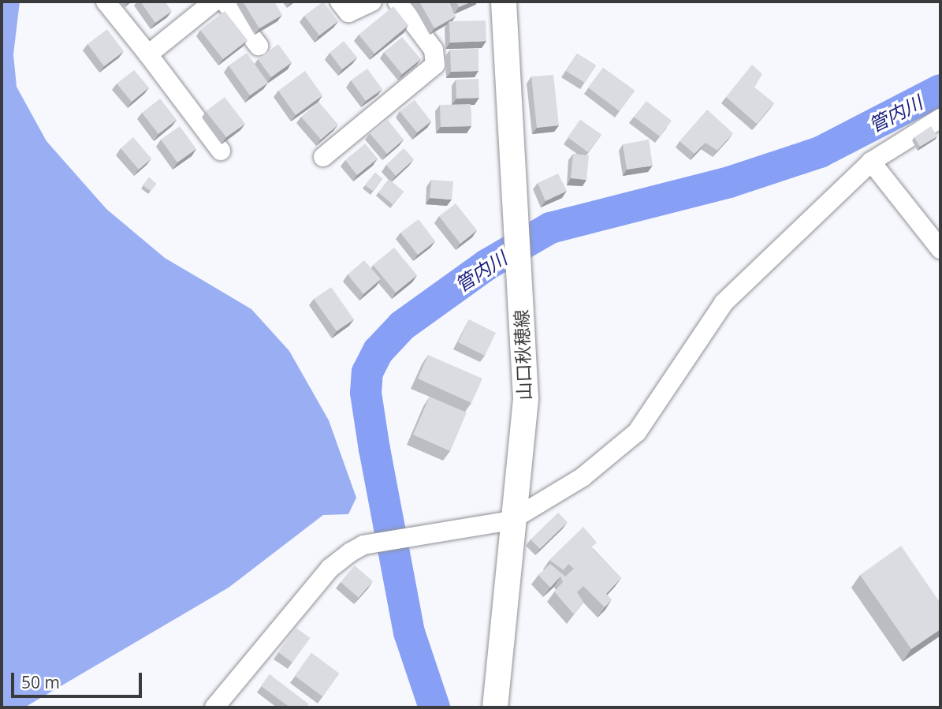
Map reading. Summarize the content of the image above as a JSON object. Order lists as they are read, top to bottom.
{
  "streets": {
    "main road": ["山口秋穂線"]
  },
  "water": ["管内川"],
  "scale_bar": "50 m"
}
